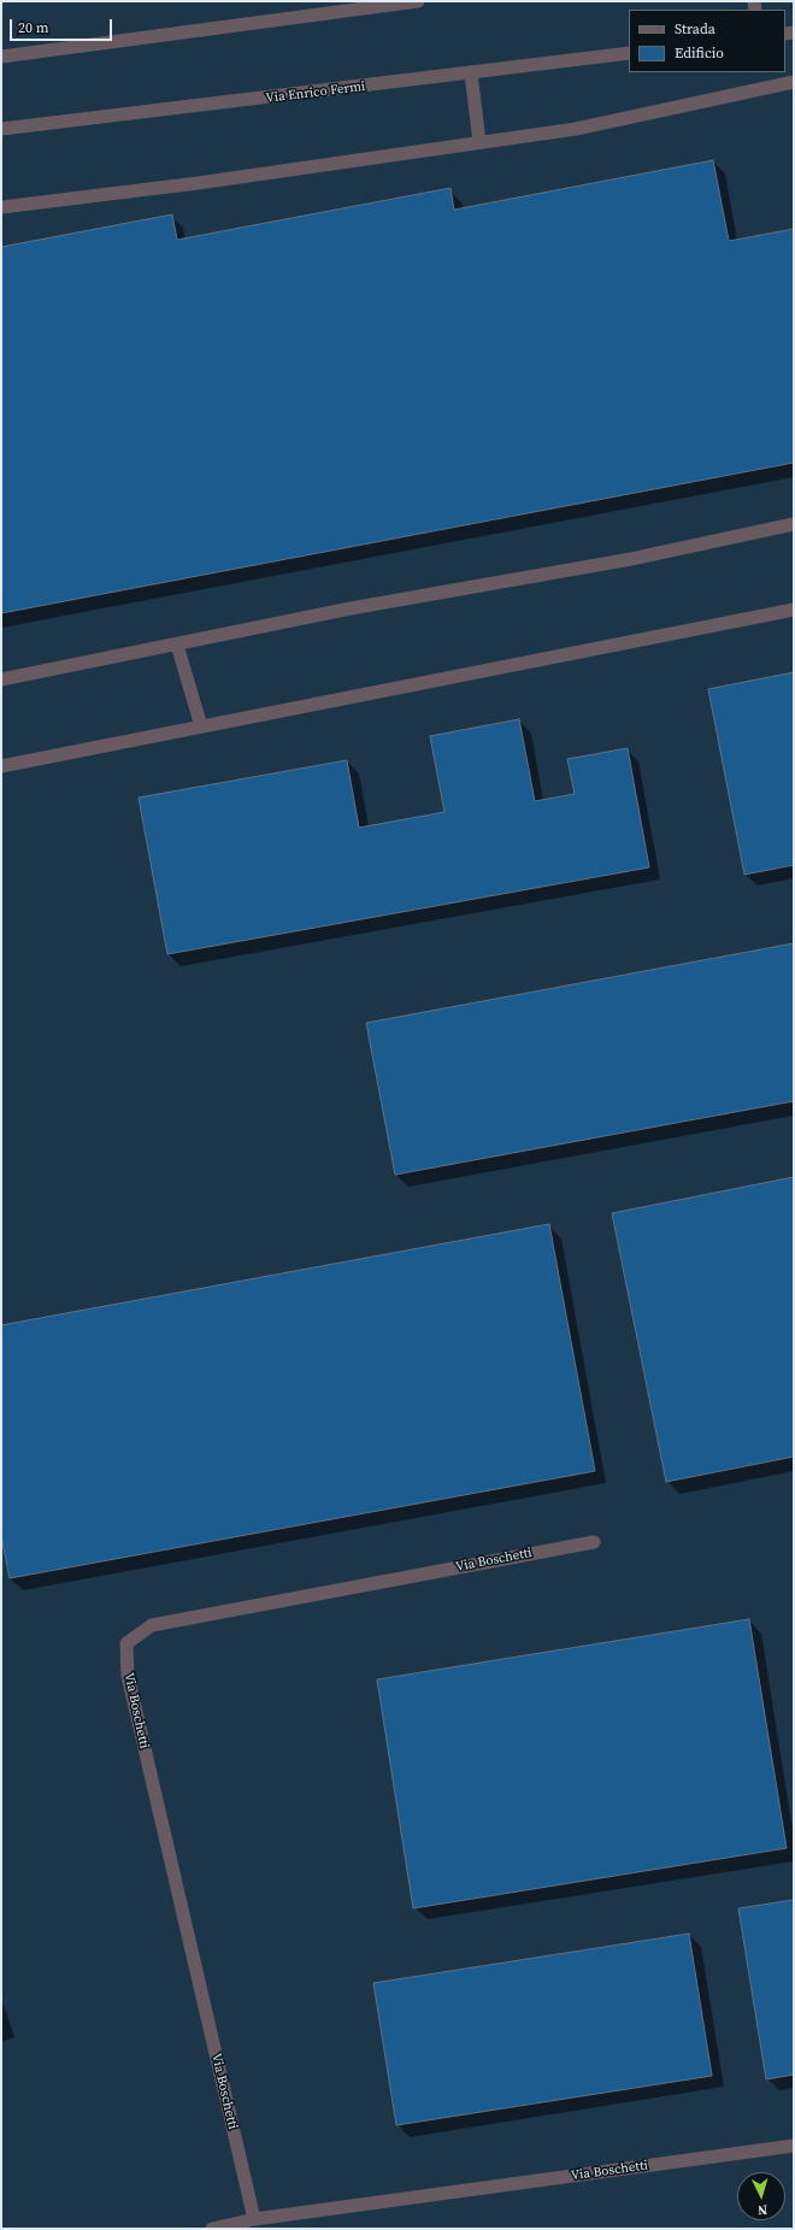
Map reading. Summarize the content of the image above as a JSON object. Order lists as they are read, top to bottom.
{
  "streets": {
    "street": ["Via Enrico Fermi", "Via Boschetti"]
  },
  "legend": ["Strada", "Edificio"],
  "scale_bar": "20 m",
  "north": "bottom"
}
